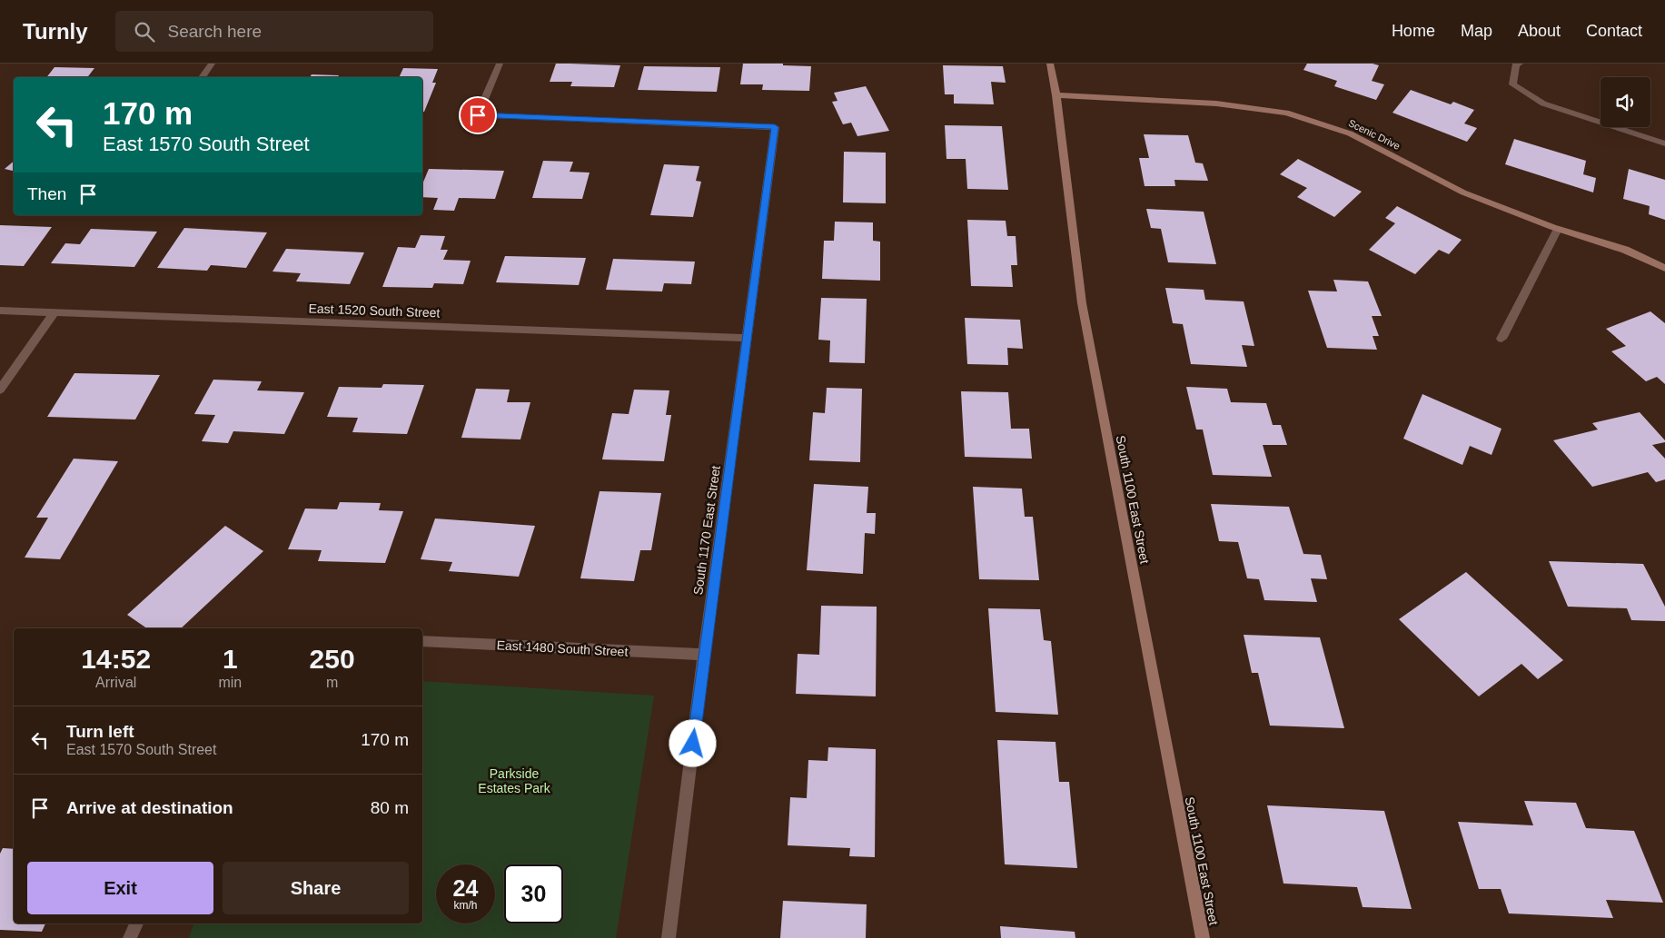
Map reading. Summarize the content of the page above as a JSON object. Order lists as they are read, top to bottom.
{
  "streets": {
    "street": [
      "Scenic Drive",
      "East 1520 South Street",
      "South 1100 East Street",
      "South 1170 East Street",
      "East 1480 South Street"
    ]
  },
  "crossings": [
    ["Scenic Drive", "South 1100 East Street"],
    ["East 1520 South Street", "South 1170 East Street"],
    ["South 1170 East Street", "East 1480 South Street"]
  ],
  "parks": ["Parkside Estates Park"],
  "page": {
    "header": "Turnly",
    "search": "Search here",
    "nav": [
      "Home",
      "Map",
      "About",
      "Contact"
    ],
    "turn": ["170 m", "East 1570 South Street"],
    "then": "Then",
    "eta": [
      "14:52",
      "Arrival",
      "1",
      "min",
      "250",
      "m"
    ],
    "list": [
      {
        "name": "Turn left",
        "note": "East 1570 South Street",
        "value": "170 m"
      },
      {
        "name": "Arrive at destination",
        "value": "80 m"
      }
    ],
    "buttons": ["Exit", "Share"],
    "speed": "24 km/h",
    "limit": "30"
  }
}
